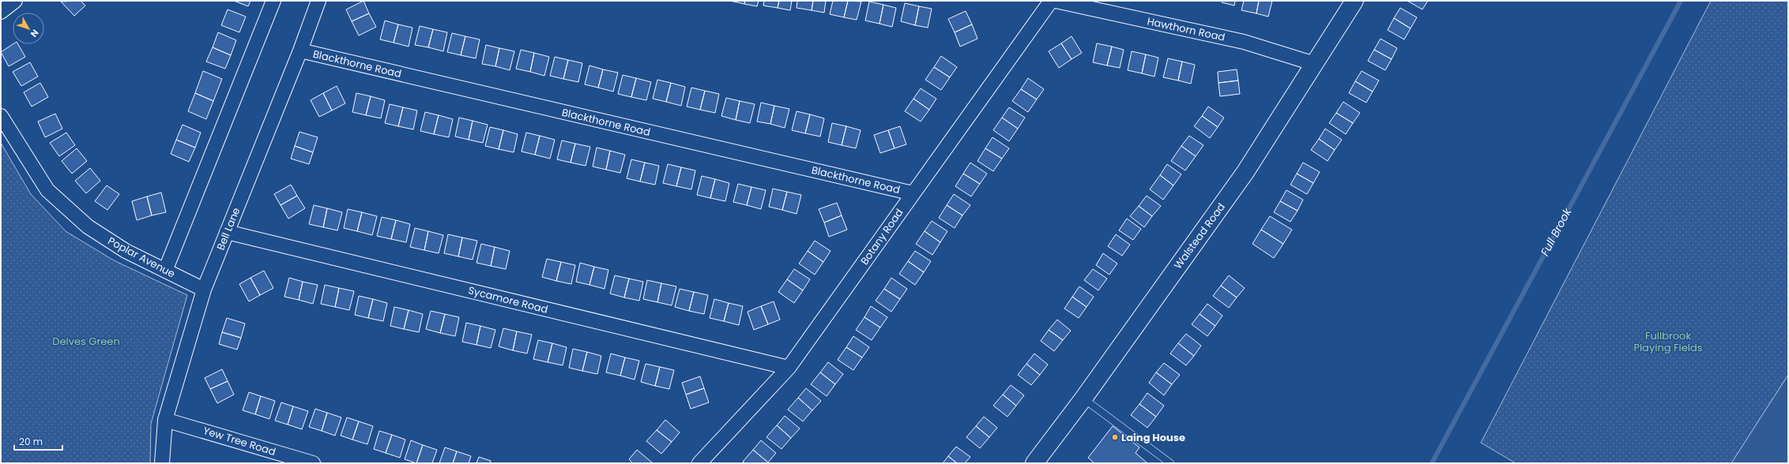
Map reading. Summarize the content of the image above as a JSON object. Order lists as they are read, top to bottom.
{
  "streets": {
    "street": [
      "Hawthorn Road",
      "Blackthorne Road",
      "Bell Lane",
      "Walstead Road",
      "Botany Road",
      "Poplar Avenue",
      "Sycamore Road",
      "Yew Tree Road"
    ]
  },
  "crossings": [
    ["Hawthorn Road", "Walstead Road"],
    ["Blackthorne Road", "Bell Lane"],
    ["Blackthorne Road", "Botany Road"],
    ["Bell Lane", "Poplar Avenue"],
    ["Bell Lane", "Sycamore Road"],
    ["Bell Lane", "Yew Tree Road"],
    ["Botany Road", "Sycamore Road"]
  ],
  "water": ["Full Brook"],
  "parks": ["Fullbrook Playing Fields", "Delves Green"],
  "places": ["Laing House"],
  "scale_bar": "20 m",
  "north": "bottom right"
}
